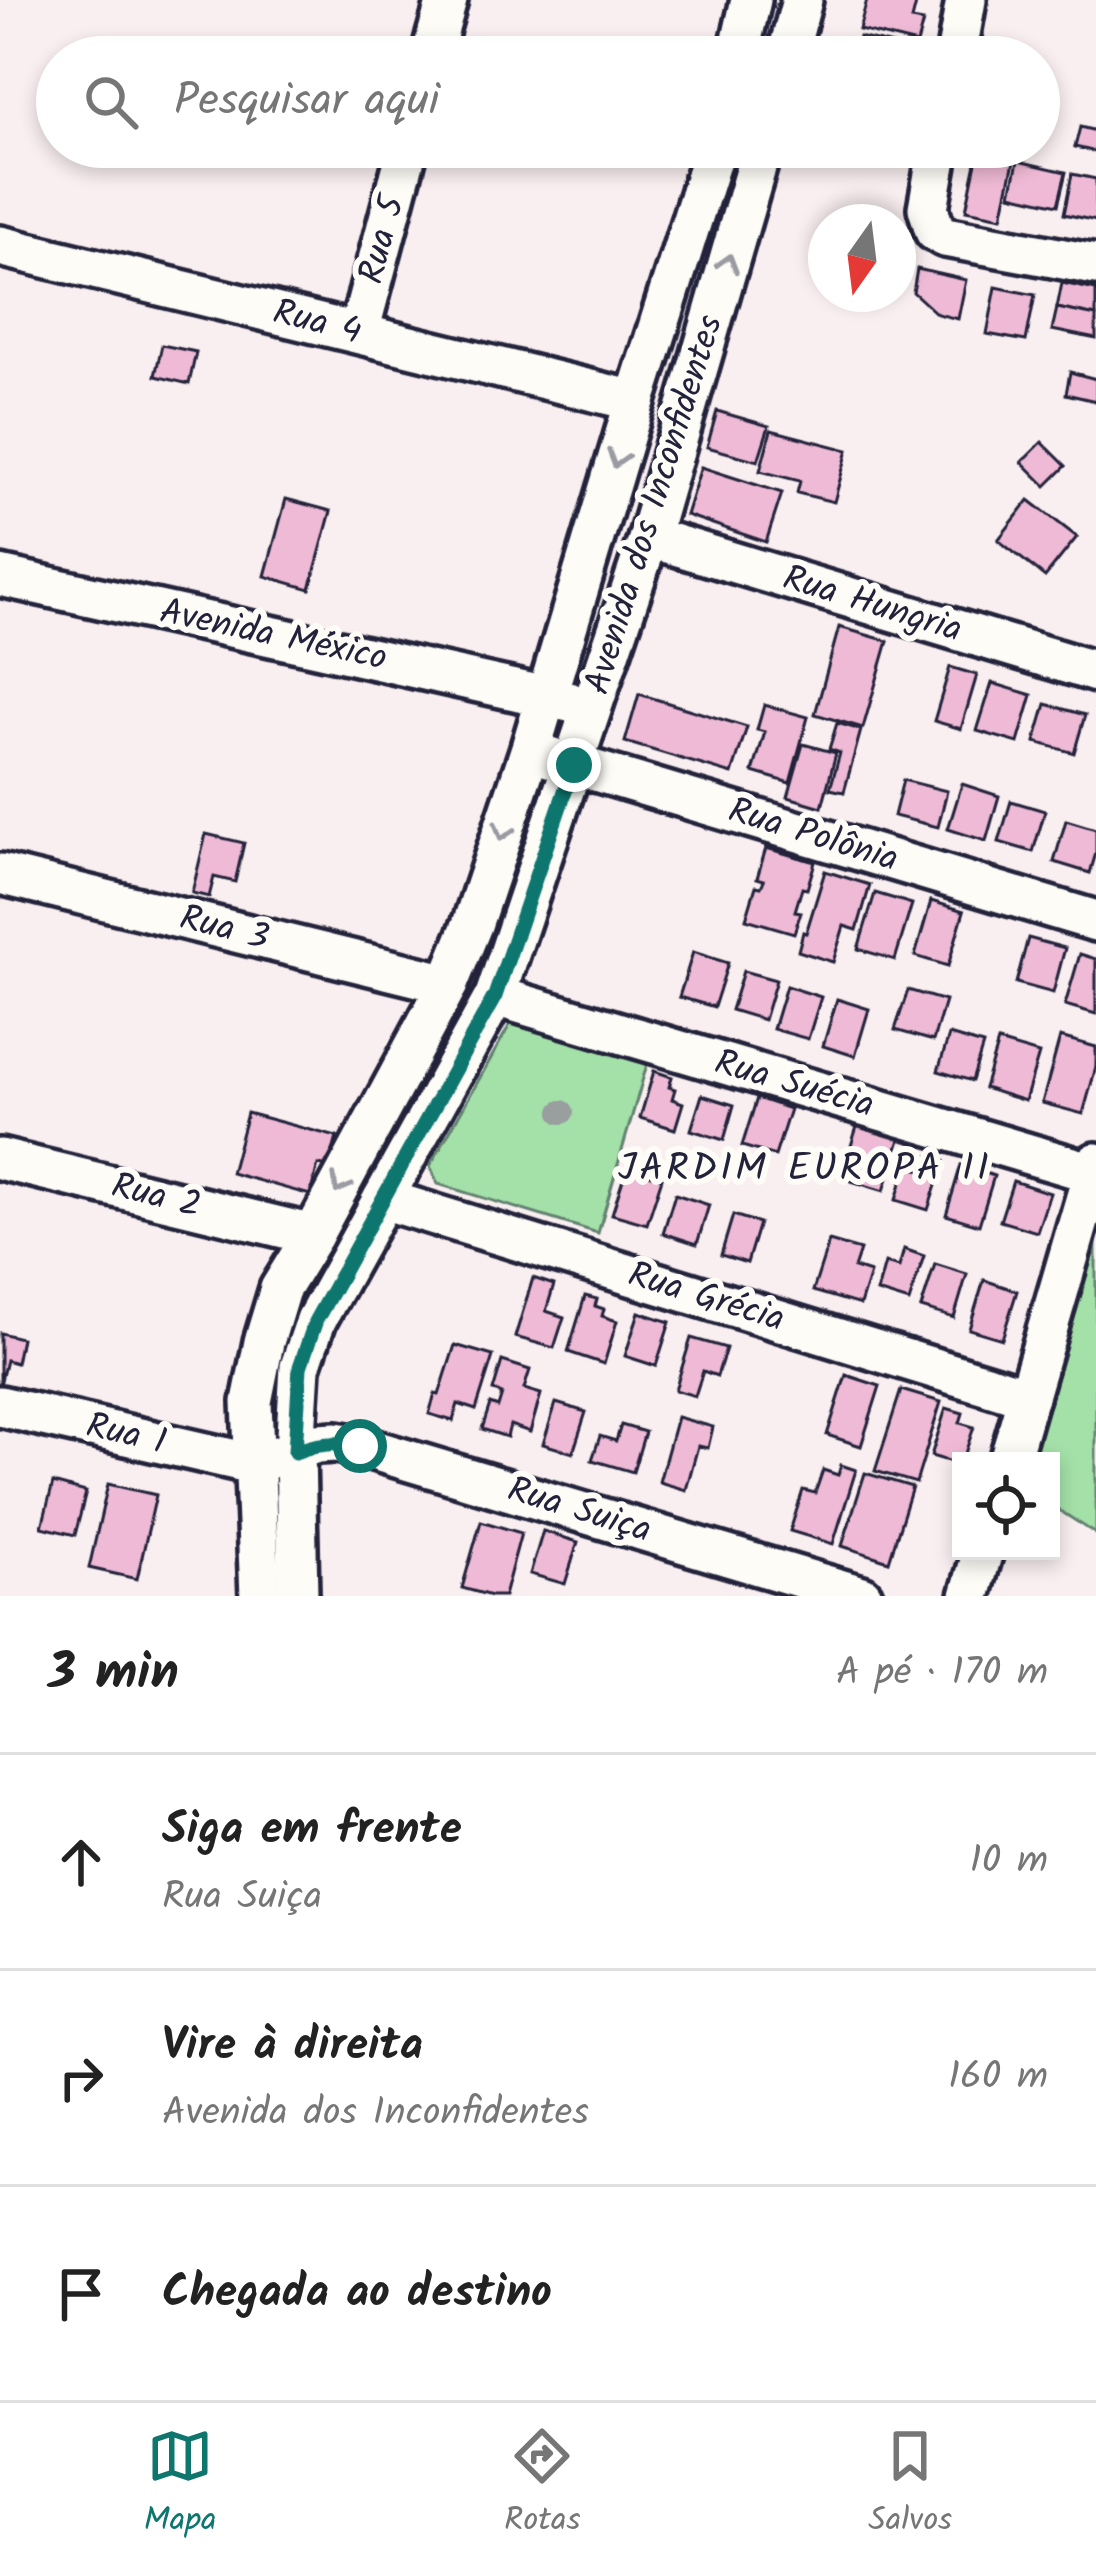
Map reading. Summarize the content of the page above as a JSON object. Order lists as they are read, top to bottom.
{
  "streets": {
    "street": [
      "Rua 5",
      "Rua 4",
      "Avenida dos Inconfidentes",
      "Rua Hungria",
      "Avenida México",
      "Rua Polônia",
      "Rua 3",
      "Rua Suécia",
      "Rua 2",
      "Rua Grécia",
      "Rua 1",
      "Rua Suiça"
    ]
  },
  "crossings": [
    ["Rua 5", "Rua 4"],
    ["Rua 4", "Avenida dos Inconfidentes"],
    ["Avenida dos Inconfidentes", "Rua Hungria"],
    ["Avenida dos Inconfidentes", "Avenida México"],
    ["Avenida dos Inconfidentes", "Rua Polônia"],
    ["Avenida dos Inconfidentes", "Rua 3"],
    ["Avenida dos Inconfidentes", "Rua Suécia"],
    ["Avenida dos Inconfidentes", "Rua 2"],
    ["Avenida dos Inconfidentes", "Rua Grécia"],
    ["Avenida dos Inconfidentes", "Rua 1"],
    ["Avenida dos Inconfidentes", "Rua Suiça"],
    ["Rua 1", "Rua Suiça"]
  ],
  "districts": ["JARDIM EUROPA II"],
  "north": "bottom",
  "page": {
    "search": "Pesquisar aqui",
    "heading": ["3 min", "A pé · 170 m"],
    "list": [
      ["Siga em frente", "Rua Suiça", "10 m"],
      ["Vire à direita", "Avenida dos Inconfidentes", "160 m"],
      "Chegada ao destino"
    ],
    "nav": ["Mapa", "Rotas", "Salvos"]
  }
}
